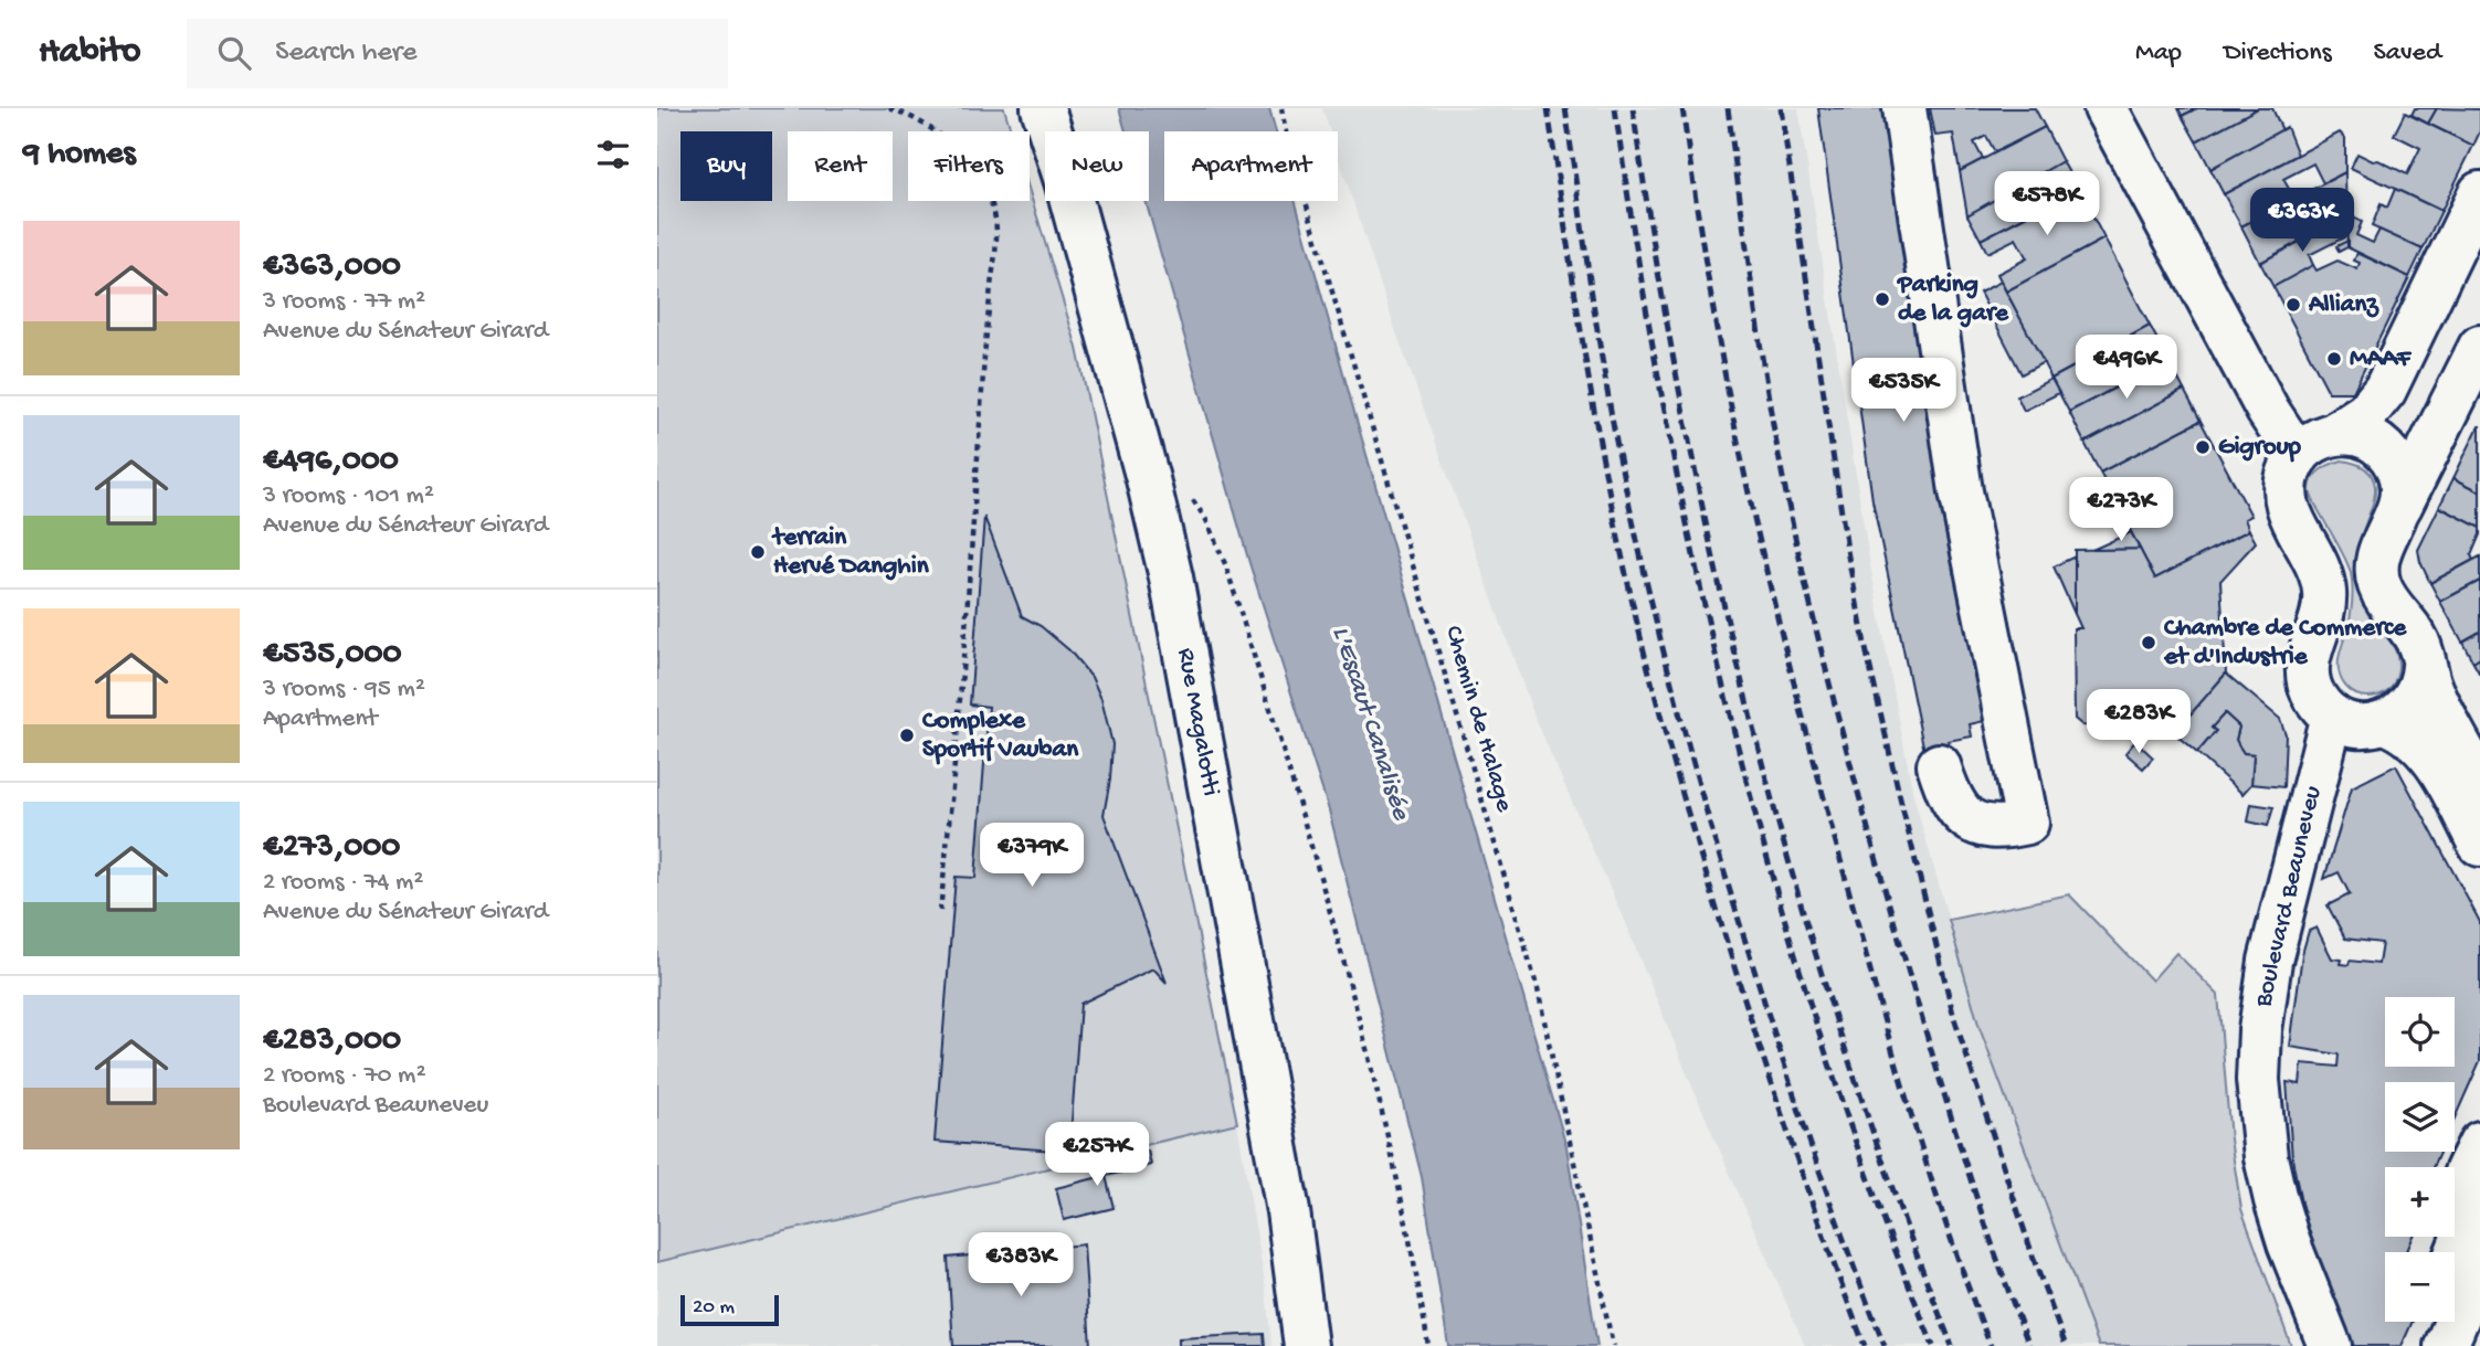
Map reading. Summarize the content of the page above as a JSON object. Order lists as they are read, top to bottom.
{
  "streets": {
    "main road": ["Rue Magalotti", "Boulevard Beauneveu"],
    "path": ["Chemin de Halage"]
  },
  "water": ["L'Escaut Canalisée"],
  "places": [
    "Parking de la gare",
    "Allianz",
    "MAAF",
    "Gigroup",
    "terrain Hervé Danghin",
    "Chambre de Commerce et d'Industrie",
    "Complexe Sportif Vauban"
  ],
  "scale_bar": "20 m",
  "page": {
    "header": "Habito",
    "search": "Search here",
    "nav": ["Map", "Directions", "Saved"],
    "heading": "9 homes",
    "chip": [
      "Buy",
      "Rent",
      "Filters",
      "New",
      "Apartment"
    ],
    "price": [
      "€578K",
      "€363K",
      "€496K",
      "€535K",
      "€273K",
      "€283K",
      "€379K",
      "€257K",
      "€383K"
    ],
    "list": [
      {
        "name": "€363,000",
        "note": "3 rooms · 77 m² · Avenue du Sénateur Girard"
      },
      {
        "name": "€496,000",
        "note": "3 rooms · 101 m² · Avenue du Sénateur Girard"
      },
      {
        "name": "€535,000",
        "note": "3 rooms · 95 m² · Apartment"
      },
      {
        "name": "€273,000",
        "note": "2 rooms · 74 m² · Avenue du Sénateur Girard"
      },
      {
        "name": "€283,000",
        "note": "2 rooms · 70 m² · Boulevard Beauneveu"
      }
    ],
    "map_buttons": ["+", "−"],
    "scale": "20 m"
  }
}
